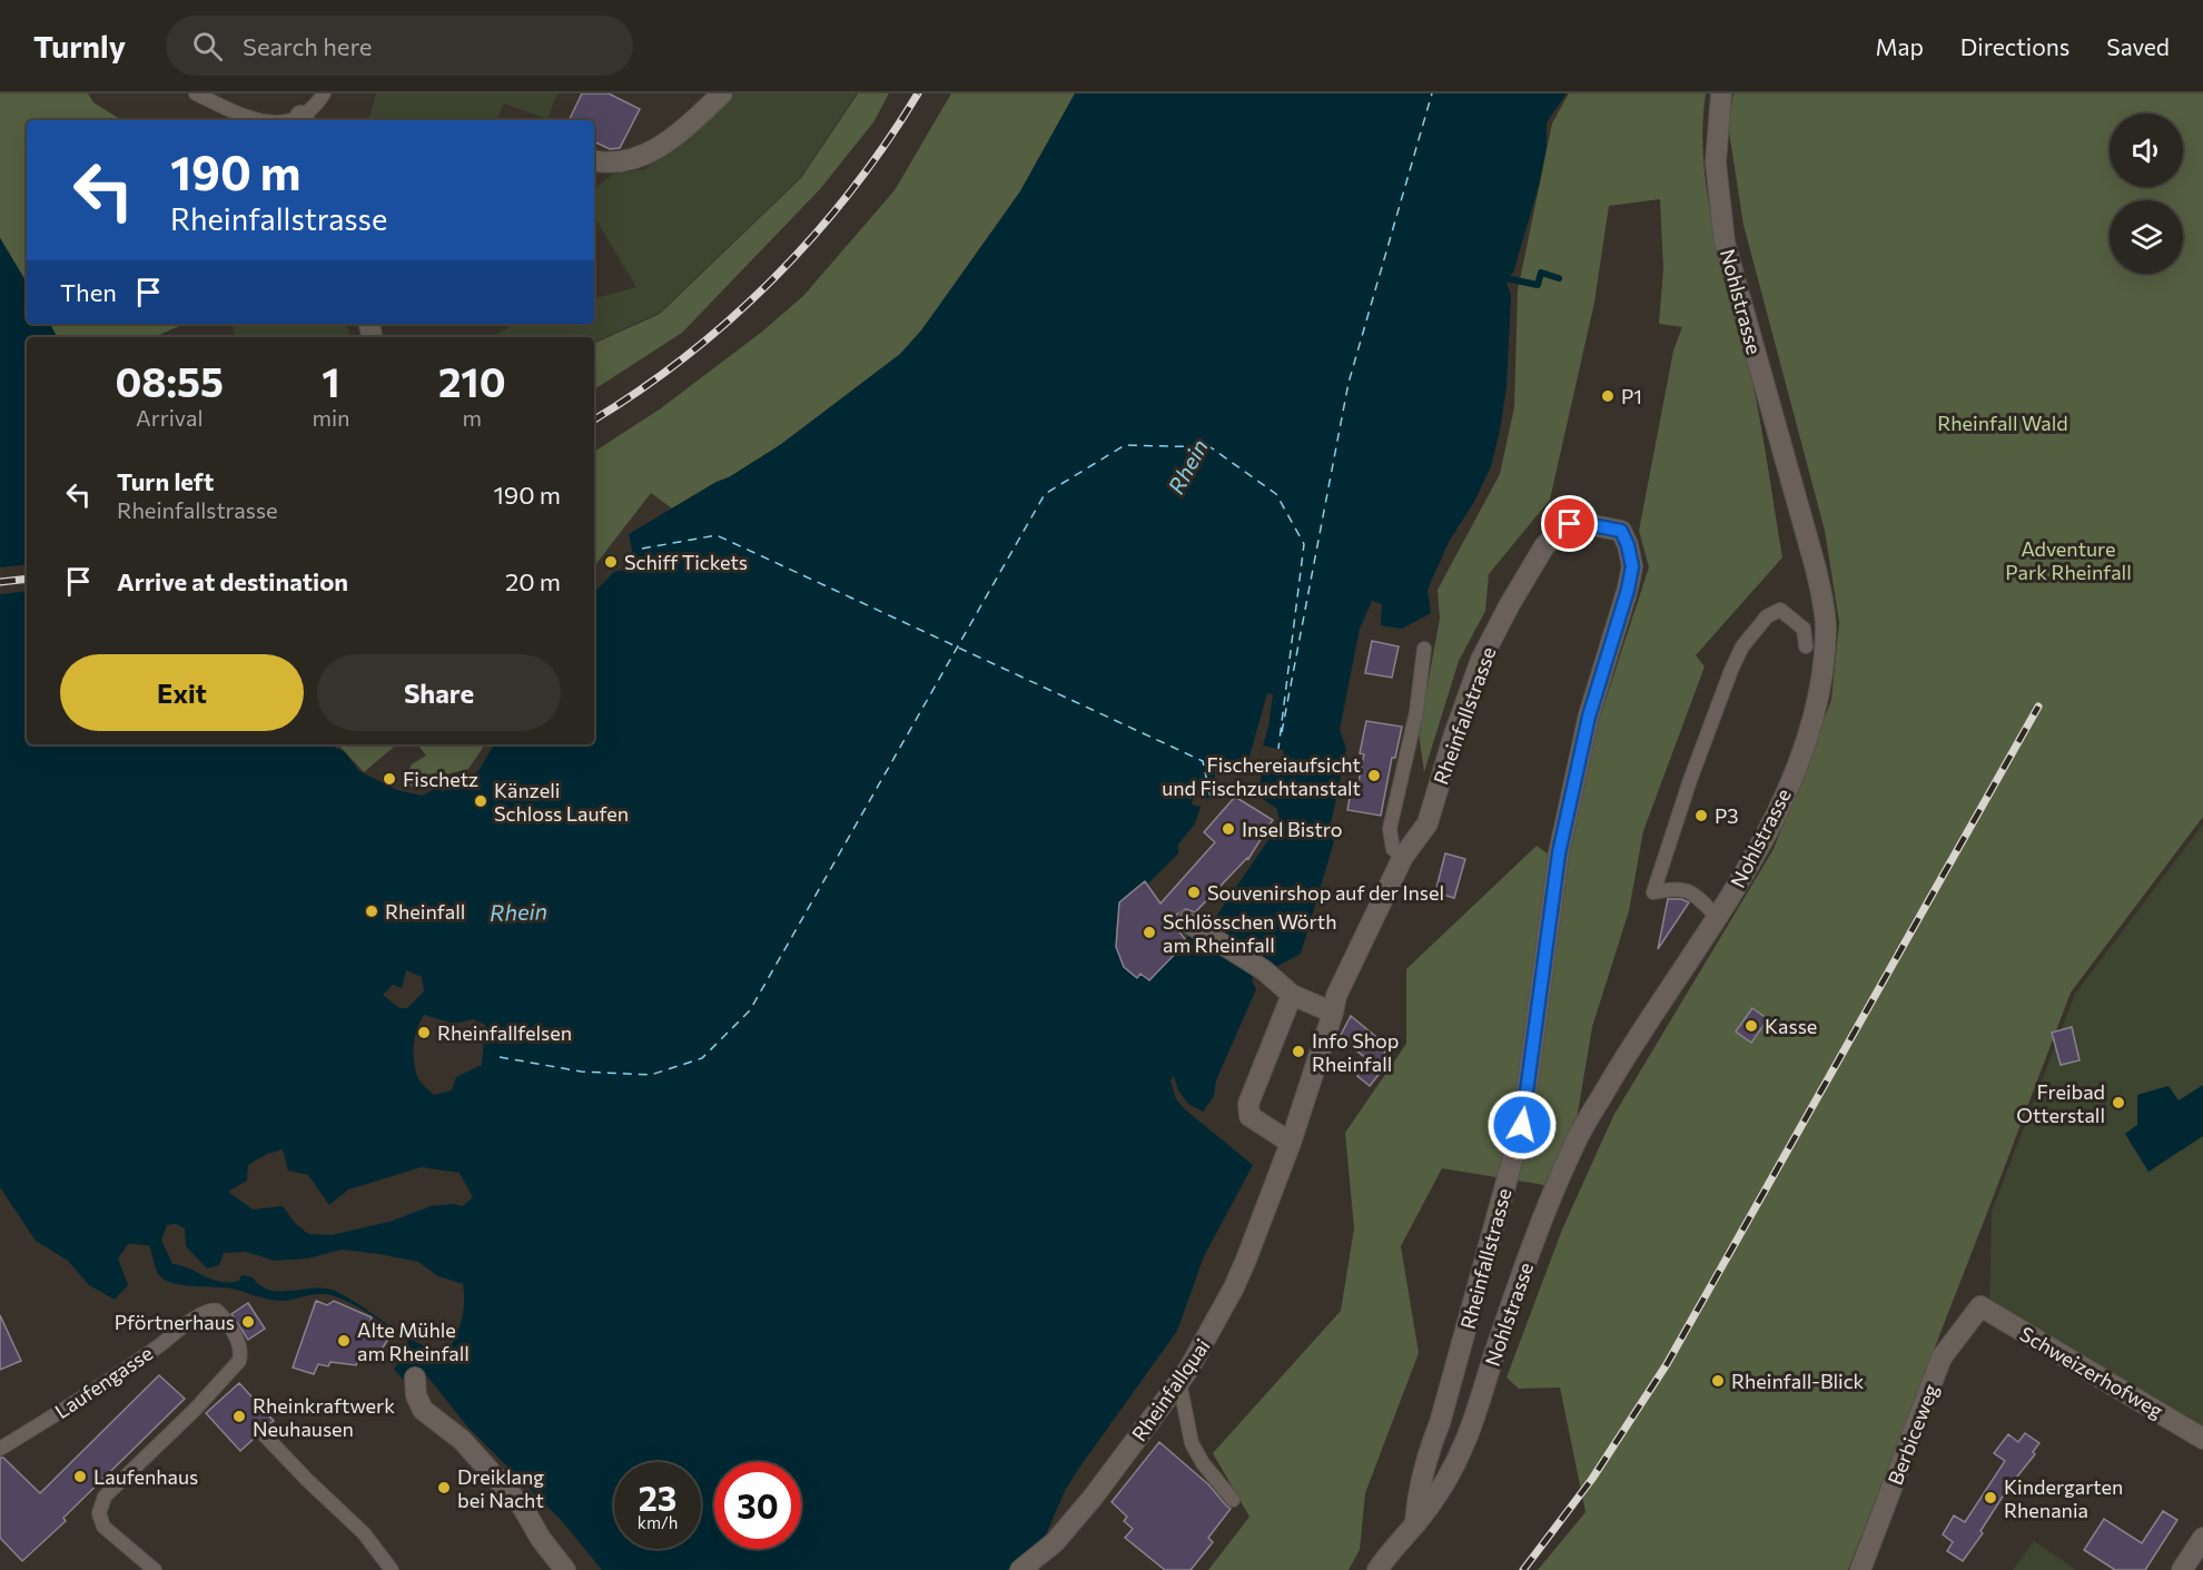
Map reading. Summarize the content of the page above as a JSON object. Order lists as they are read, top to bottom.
{
  "streets": {
    "street": [
      "Nohlstrasse",
      "Rheinfallstrasse",
      "Schweizerhofweg",
      "Rheinfallquai",
      "Berbiceweg"
    ],
    "lane": ["Laufengasse"]
  },
  "crossings": [
    ["Nohlstrasse", "Rheinfallstrasse"],
    ["Rheinfallstrasse", "Rheinfallquai"],
    ["Schweizerhofweg", "Berbiceweg"]
  ],
  "water": ["Rhein"],
  "parks": ["Rheinfall Wald", "Adventure Park Rheinfall"],
  "places": [
    "P1",
    "Schiff Tickets",
    "Fischereiaufsicht und Fischzuchtanstalt",
    "Fischetz",
    "Känzeli Schloss Laufen",
    "P3",
    "Insel Bistro",
    "Souvenirshop auf der Insel",
    "Rheinfall",
    "Schlösschen Wörth am Rheinfall",
    "Kasse",
    "Rheinfallfelsen",
    "Info Shop Rheinfall",
    "Freibad Otterstall",
    "Pförtnerhaus",
    "Alte Mühle am Rheinfall",
    "Rheinfall-Blick",
    "Rheinkraftwerk Neuhausen",
    "Laufenhaus",
    "Dreiklang bei Nacht",
    "Kindergarten Rhenania"
  ],
  "page": {
    "header": "Turnly",
    "search": "Search here",
    "nav": ["Map", "Directions", "Saved"],
    "turn": ["190 m", "Rheinfallstrasse"],
    "then": "Then",
    "eta": [
      "08:55",
      "Arrival",
      "1",
      "min",
      "210",
      "m"
    ],
    "list": [
      {
        "name": "Turn left",
        "note": "Rheinfallstrasse",
        "value": "190 m"
      },
      {
        "name": "Arrive at destination",
        "value": "20 m"
      }
    ],
    "buttons": ["Exit", "Share"],
    "speed": "23 km/h",
    "limit": "30"
  }
}
